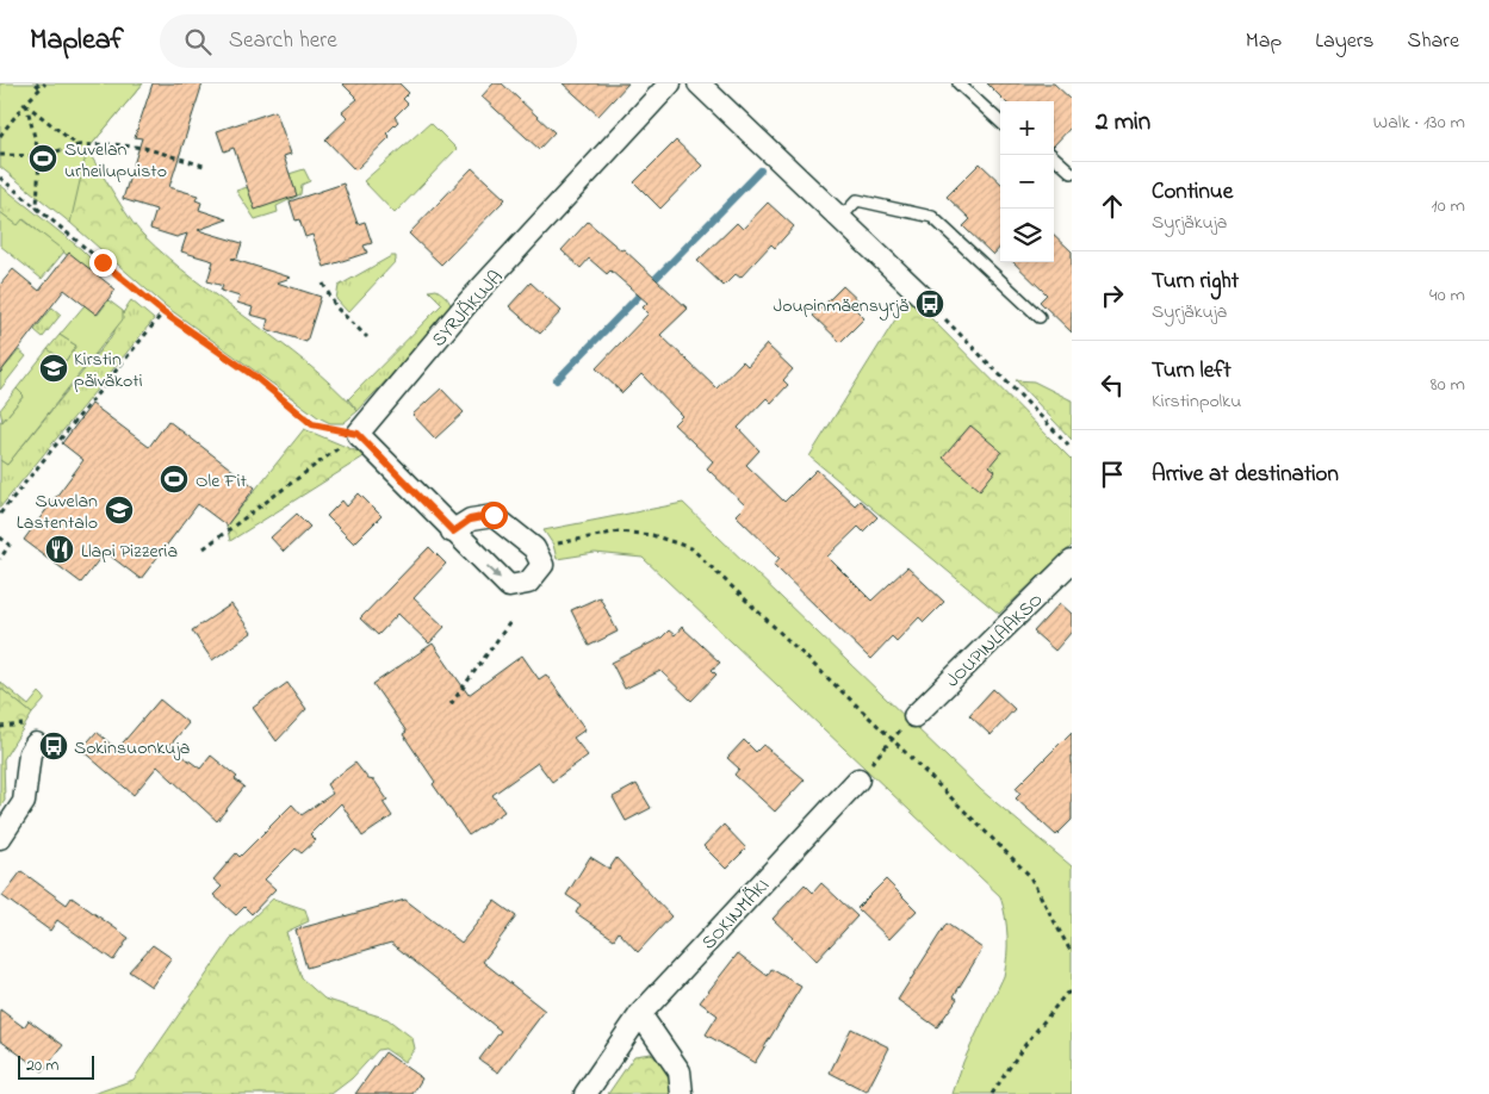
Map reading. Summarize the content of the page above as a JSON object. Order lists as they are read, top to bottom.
{
  "streets": {
    "street": ["SYRJÄKUJA", "JOUPINLAAKSO", "SOKINMÄKI"]
  },
  "places": {
    "sports": ["Suvelan urheilupuisto", "Ole Fit"],
    "bus stop": ["Joupinmäensyrjä", "Sokinsuonkuja"],
    "school or university": ["Kirstin päiväkoti", "Suvelan Lastentalo"],
    "restaurant": ["Llapi Pizzeria"]
  },
  "scale_bar": "20 m",
  "page": {
    "header": "Mapleaf",
    "search": "Search here",
    "nav": ["Map", "Layers", "Share"],
    "heading": ["2 min", "Walk · 130 m"],
    "map_buttons": ["+", "−"],
    "list": [
      ["Continue", "Syrjäkuja", "10 m"],
      ["Turn right", "Syrjäkuja", "40 m"],
      ["Turn left", "Kirstinpolku", "80 m"],
      "Arrive at destination"
    ],
    "scale": "20 m"
  }
}
